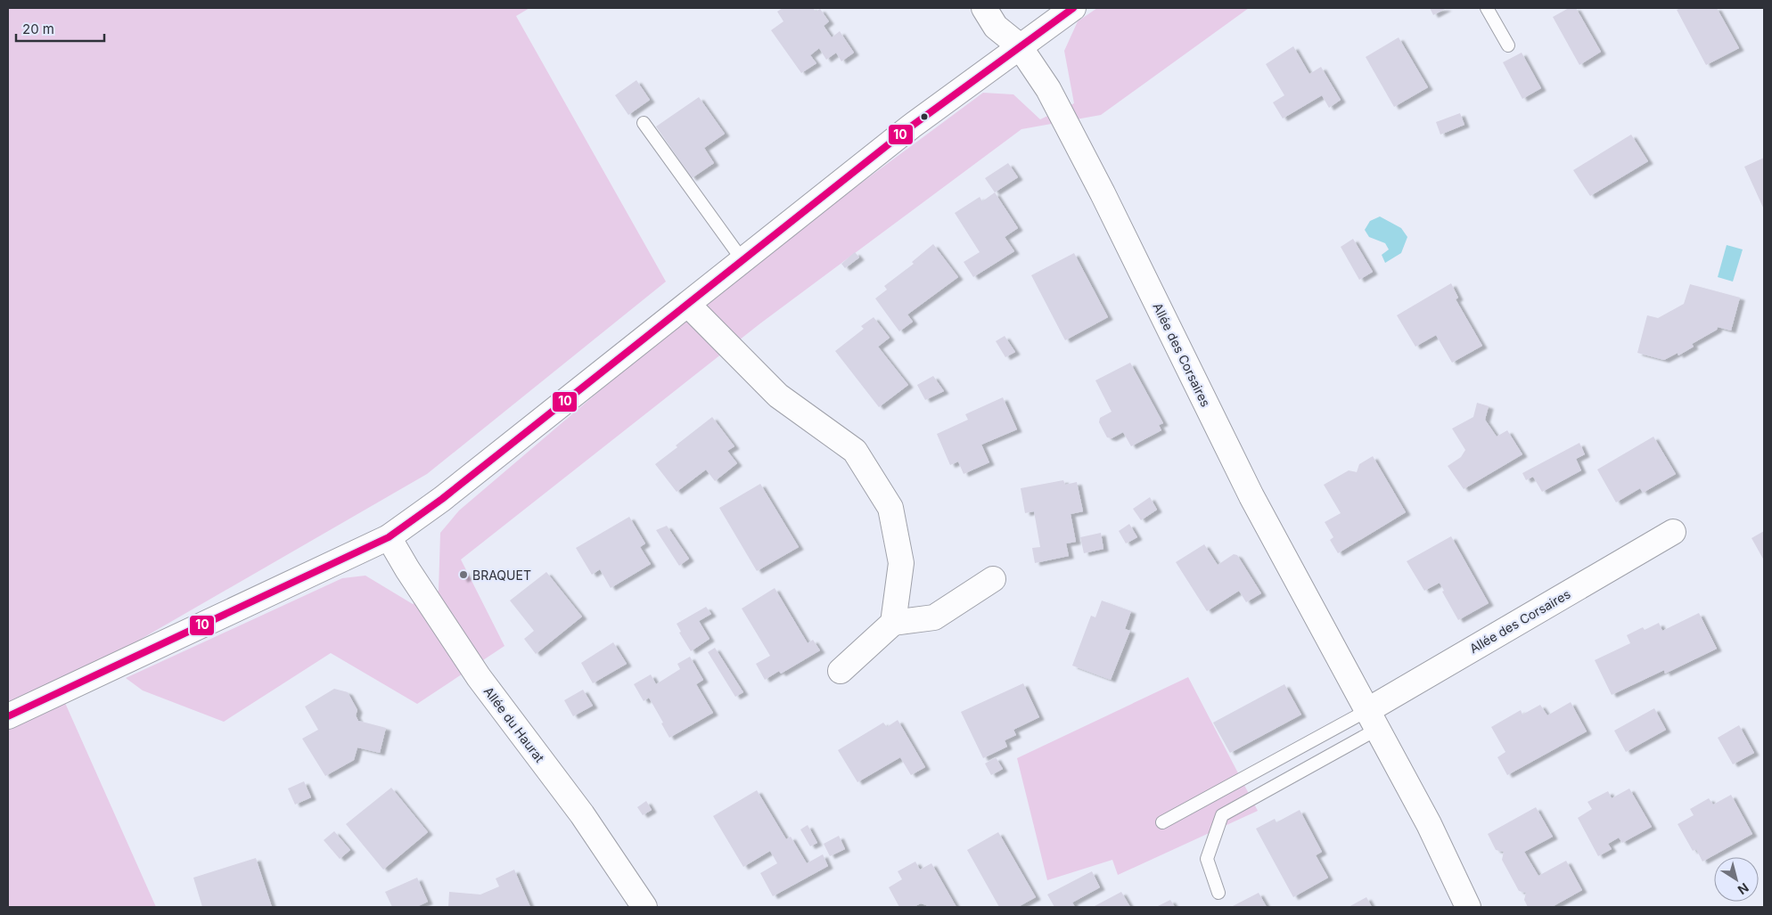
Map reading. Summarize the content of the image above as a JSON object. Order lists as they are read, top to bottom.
{
  "streets": {
    "street": ["Allée des Corsaires", "Allée du Haurat"]
  },
  "places": ["BRAQUET"],
  "lines": ["transit line 10"],
  "scale_bar": "20 m",
  "north": "bottom right"
}
